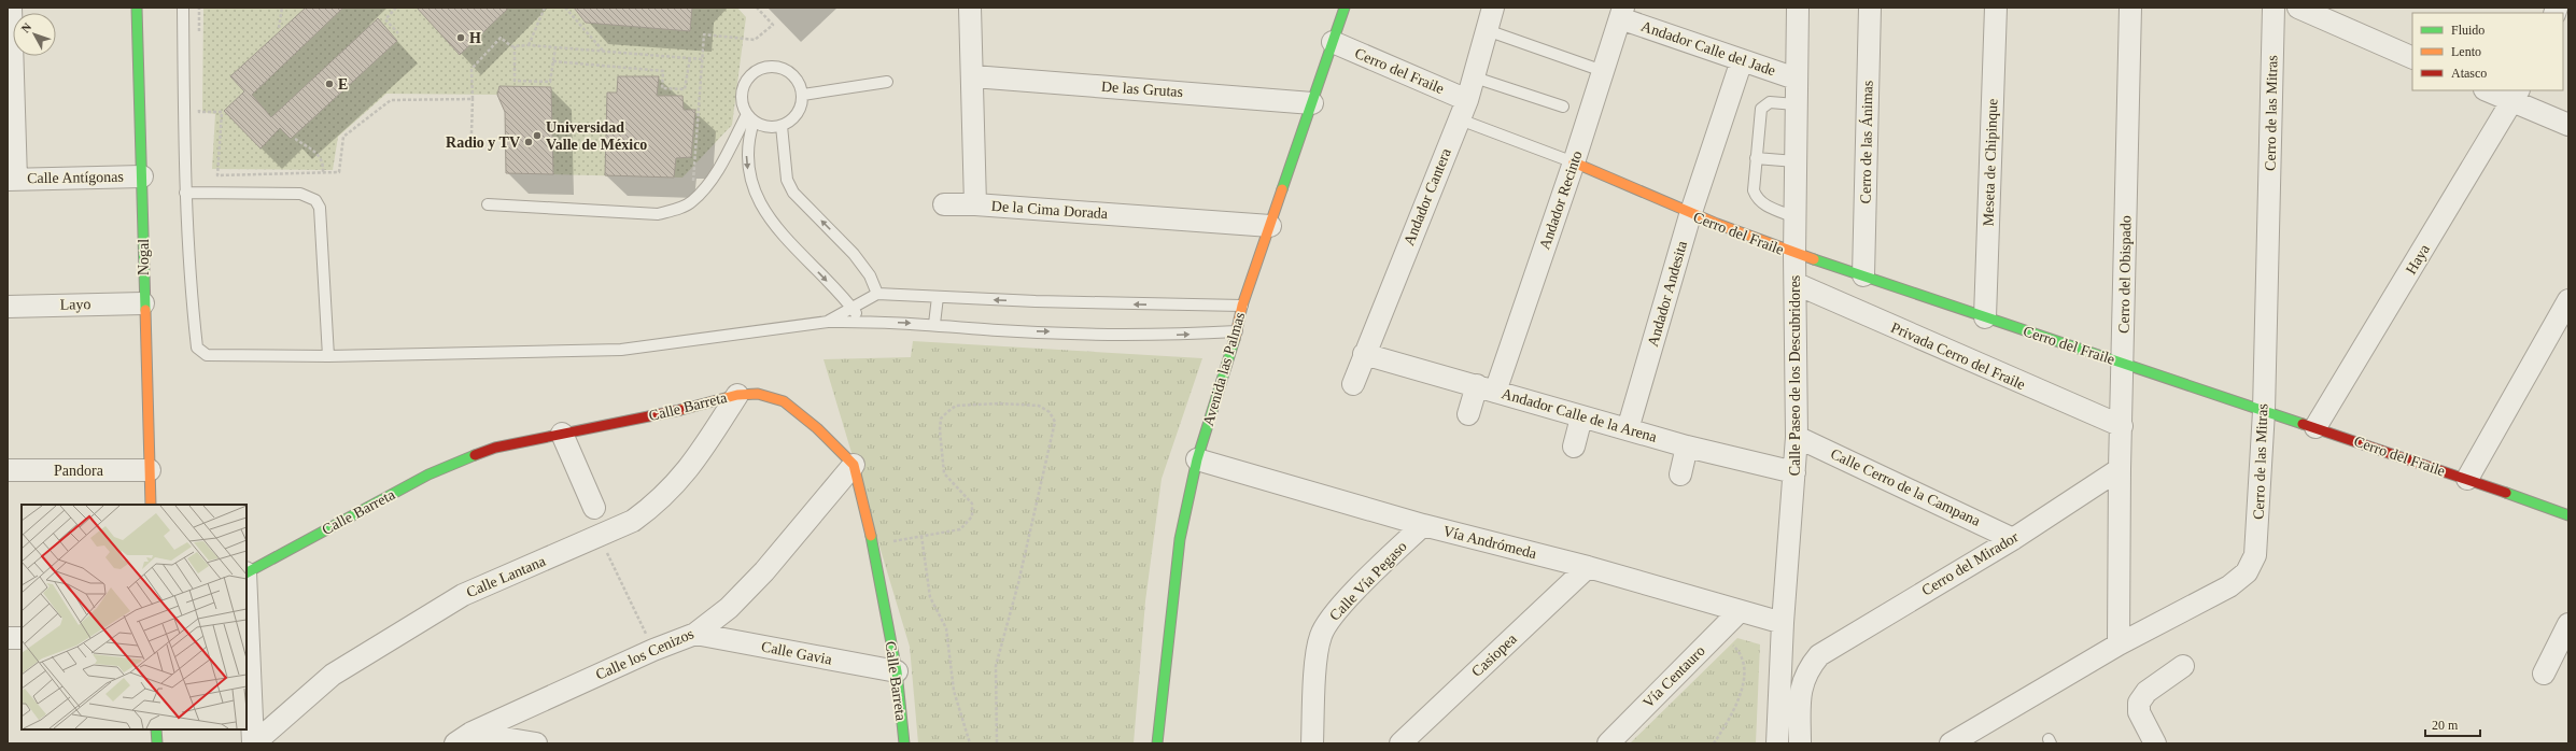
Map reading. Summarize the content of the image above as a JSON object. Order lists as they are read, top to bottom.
{
  "streets": {
    "street": [
      "Andador Calle del Jade",
      "Cerro del Fraile",
      "De las Grutas",
      "Cerro de las Mitras",
      "Cerro de las Ánimas",
      "Meseta de Chipinque",
      "Calle Antígonas",
      "Andador Cantera",
      "Andador Recinto",
      "De la Cima Dorada",
      "Nogal",
      "Haya",
      "Cerro del Obispado",
      "Andador Andesita",
      "Layo",
      "Privada Cerro del Fraile",
      "Avenida las Palmas",
      "Calle Paseo de los Descubridores",
      "Calle Barreta",
      "Andador Calle de la Arena",
      "Pandora",
      "Calle Cerro de la Campana",
      "Vía Andrómeda",
      "Cerro del Mirador",
      "Calle Lantana",
      "Calle Vía Pegaso",
      "Calle Gavia",
      "Calle los Cenizos",
      "Casiopea",
      "Vía Centauro"
    ]
  },
  "crossings": [
    ["Andador Calle del Jade", "Andador Recinto"],
    ["Andador Calle del Jade", "Andador Andesita"],
    ["Andador Calle del Jade", "Calle Paseo de los Descubridores"],
    ["Cerro del Fraile", "Cerro de las Mitras"],
    ["Cerro del Fraile", "Cerro de las Ánimas"],
    ["Cerro del Fraile", "Meseta de Chipinque"],
    ["Cerro del Fraile", "Andador Cantera"],
    ["Cerro del Fraile", "Andador Recinto"],
    ["Cerro del Fraile", "Haya"],
    ["Cerro del Fraile", "Cerro del Obispado"],
    ["Cerro del Fraile", "Andador Andesita"],
    ["Cerro del Fraile", "Avenida las Palmas"],
    ["Cerro del Fraile", "Calle Paseo de los Descubridores"],
    ["De las Grutas", "De la Cima Dorada"],
    ["De las Grutas", "Avenida las Palmas"],
    ["Cerro de las Mitras", "Cerro del Obispado"],
    ["Calle Antígonas", "Nogal"],
    ["Andador Cantera", "Andador Calle de la Arena"],
    ["Andador Recinto", "Andador Calle de la Arena"],
    ["De la Cima Dorada", "Avenida las Palmas"],
    ["Nogal", "Layo"],
    ["Nogal", "Pandora"],
    ["Cerro del Obispado", "Privada Cerro del Fraile"],
    ["Cerro del Obispado", "Cerro del Mirador"],
    ["Andador Andesita", "Andador Calle de la Arena"],
    ["Privada Cerro del Fraile", "Calle Paseo de los Descubridores"],
    ["Avenida las Palmas", "Vía Andrómeda"],
    ["Calle Paseo de los Descubridores", "Andador Calle de la Arena"],
    ["Calle Paseo de los Descubridores", "Calle Cerro de la Campana"],
    ["Calle Paseo de los Descubridores", "Vía Andrómeda"],
    ["Calle Barreta", "Calle Lantana"],
    ["Calle Barreta", "Calle Gavia"],
    ["Calle Barreta", "Calle los Cenizos"],
    ["Calle Cerro de la Campana", "Cerro del Mirador"],
    ["Vía Andrómeda", "Calle Vía Pegaso"],
    ["Vía Andrómeda", "Casiopea"],
    ["Vía Andrómeda", "Vía Centauro"],
    ["Calle Gavia", "Calle los Cenizos"]
  ],
  "places": [
    "H",
    "E",
    "Universidad Valle de México",
    "Radio y TV"
  ],
  "legend": ["Fluido", "Lento", "Atasco"],
  "scale_bar": "20 m",
  "north": "top left"
}
